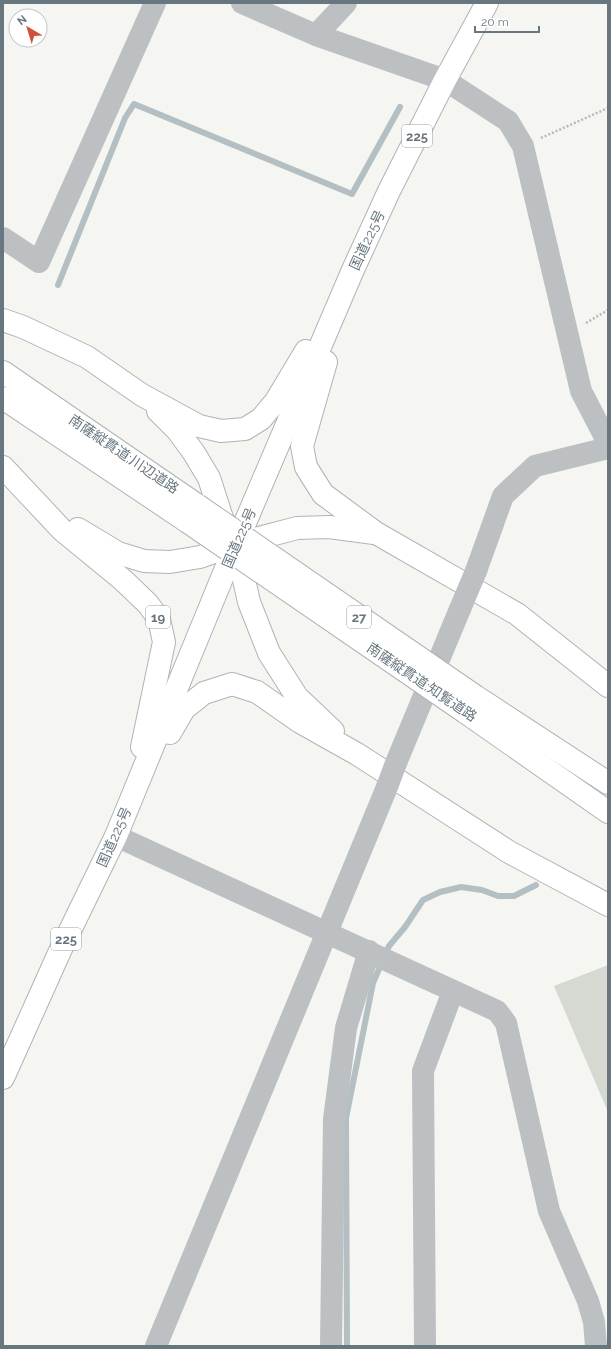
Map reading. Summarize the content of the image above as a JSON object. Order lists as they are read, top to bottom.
{
  "streets": {
    "highway": [
      "225",
      "国道225号",
      "南薩縦貫道;川辺道路",
      "19",
      "27",
      "南薩縦貫道;知覧道路"
    ]
  },
  "crossings": [
    ["国道225号", "南薩縦貫道;川辺道路"],
    ["国道225号", "19"],
    ["国道225号", "南薩縦貫道;知覧道路"],
    ["南薩縦貫道;川辺道路", "19"],
    ["南薩縦貫道;川辺道路", "南薩縦貫道;知覧道路"],
    ["19", "南薩縦貫道;知覧道路"]
  ],
  "scale_bar": "20 m",
  "north": "top left"
}
